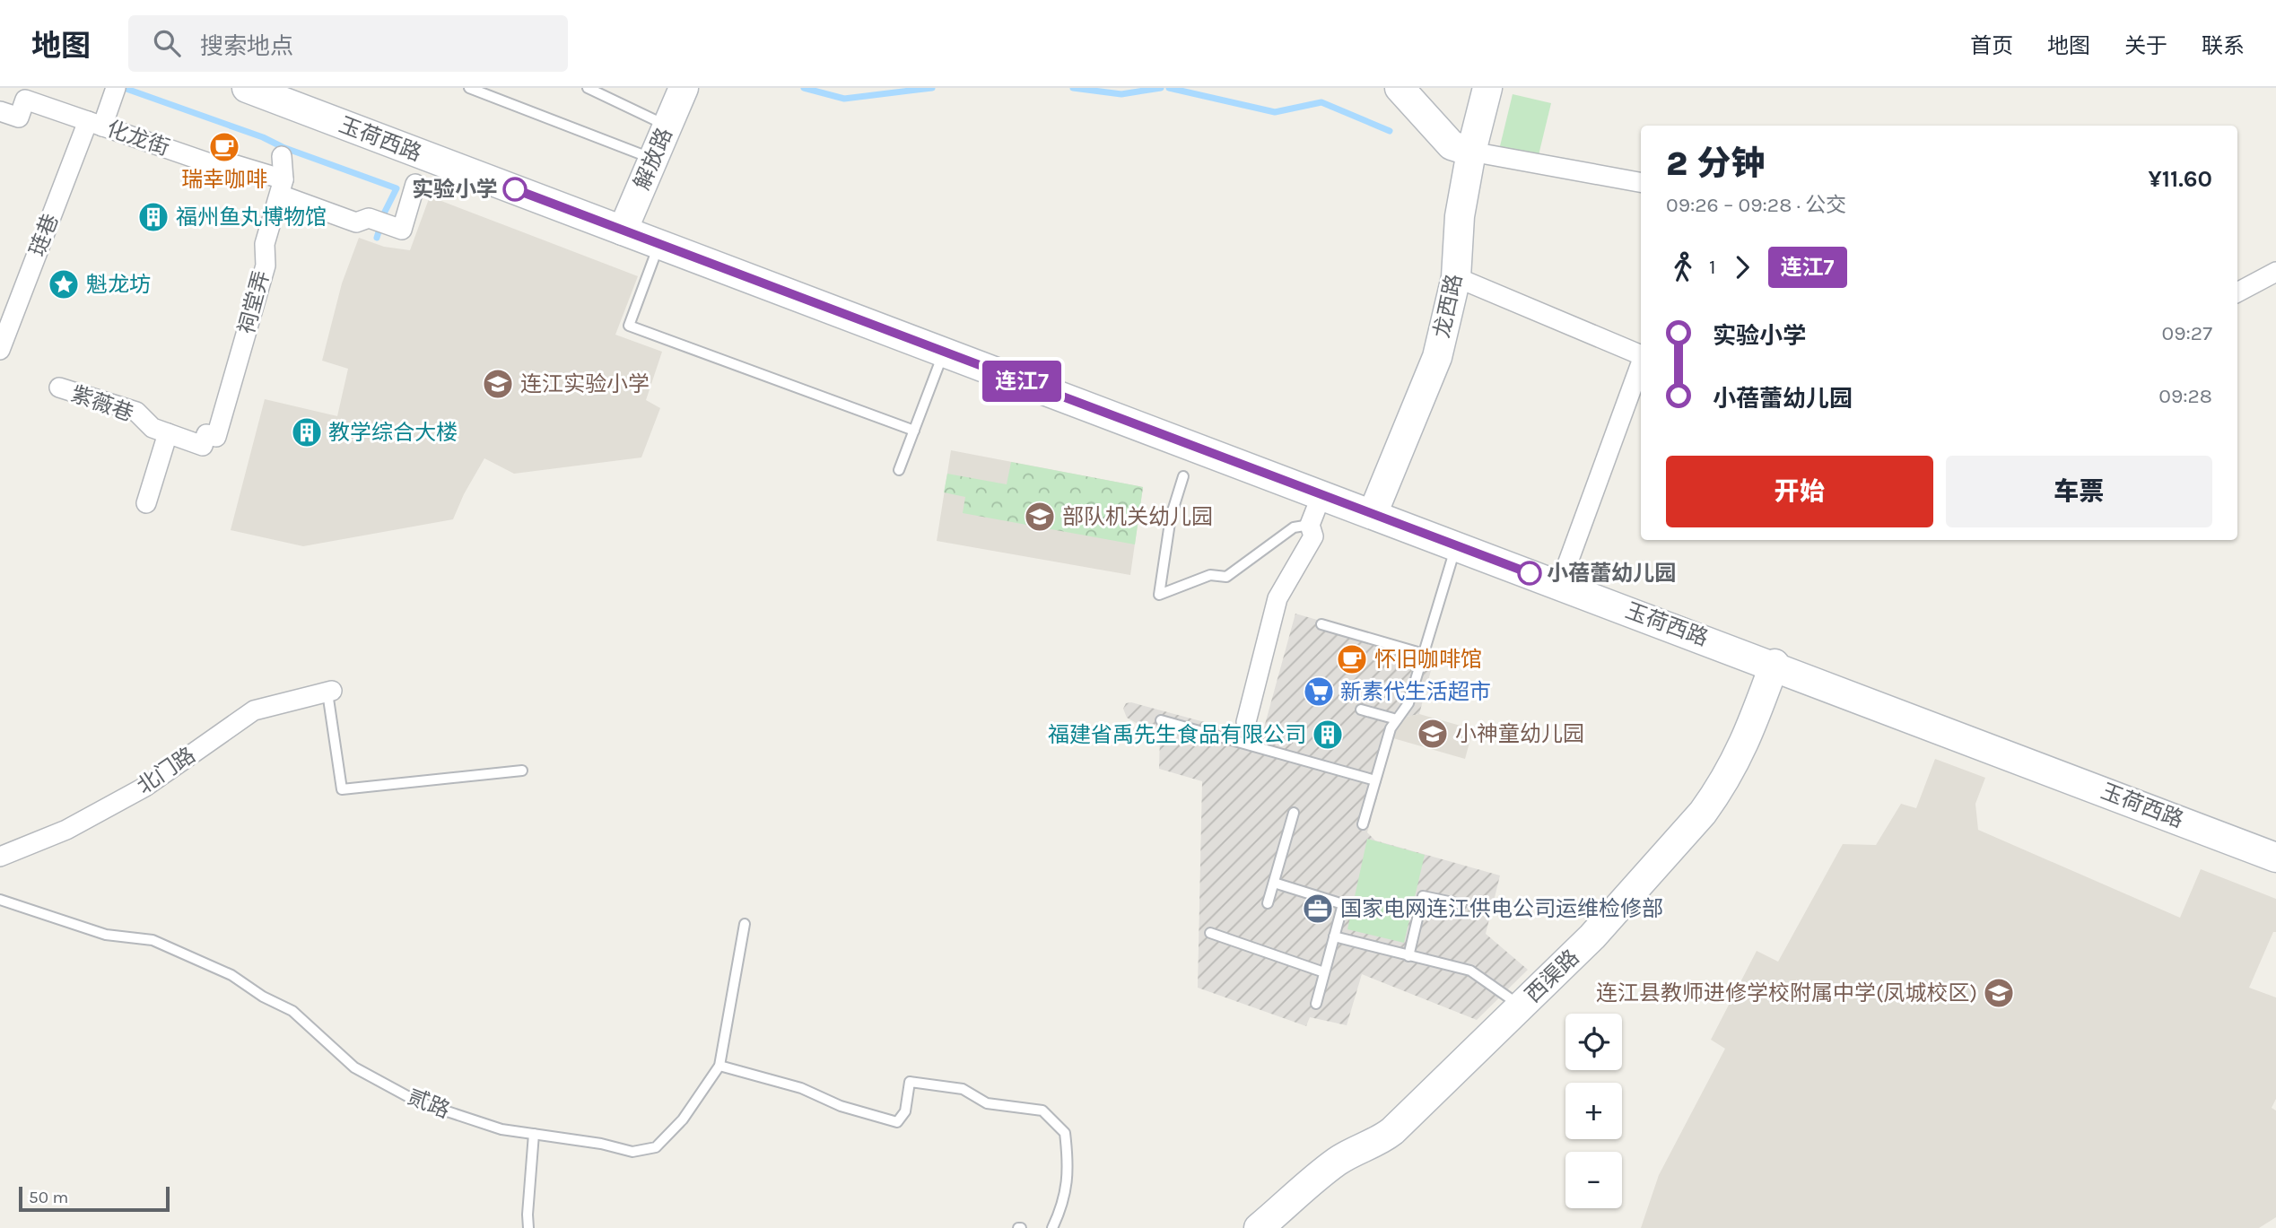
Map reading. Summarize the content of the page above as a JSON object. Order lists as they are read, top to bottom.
{
  "streets": {
    "main road": [
      "玉荷西路",
      "解放路",
      "龙西路",
      "西渠路"
    ],
    "street": [
      "化龙街",
      "琏巷",
      "祠堂弄",
      "紫薇巷",
      "北门路"
    ],
    "lane": ["贰路"]
  },
  "crossings": [
    ["化龙街", "琏巷"],
    ["化龙街", "祠堂弄"],
    ["玉荷西路", "解放路"],
    ["玉荷西路", "龙西路"],
    ["玉荷西路", "西渠路"],
    ["祠堂弄", "紫薇巷"]
  ],
  "places": {
    "cafe": ["瑞幸咖啡", "怀旧咖啡馆"],
    "other": ["实验小学", "小蓓蕾幼儿园"],
    "building": ["福州鱼丸博物馆", "教学综合大楼", "福建省禹先生食品有限公司"],
    "place": ["魁龙坊"],
    "school or university": [
      "连江实验小学",
      "部队机关幼儿园",
      "小神童幼儿园",
      "连江县教师进修学校附属中学(凤城校区)"
    ],
    "supermarket": ["新素代生活超市"],
    "office": ["国家电网连江供电公司运维检修部"]
  },
  "lines": ["bus line 连江7"],
  "scale_bar": "50 m",
  "page": {
    "header": "地图",
    "search": "搜索地点",
    "nav": [
      "首页",
      "地图",
      "关于",
      "联系"
    ],
    "on_map": "连江7",
    "heading": ["2 分钟", "09:26 – 09:28 · 公交", "¥11.60"],
    "legs": ["1", "连江7"],
    "list": [
      {
        "name": "实验小学",
        "value": "09:27"
      },
      {
        "name": "小蓓蕾幼儿园",
        "value": "09:28"
      }
    ],
    "buttons": ["开始", "车票"],
    "map_buttons": ["+", "−"],
    "scale": "50 m"
  }
}
